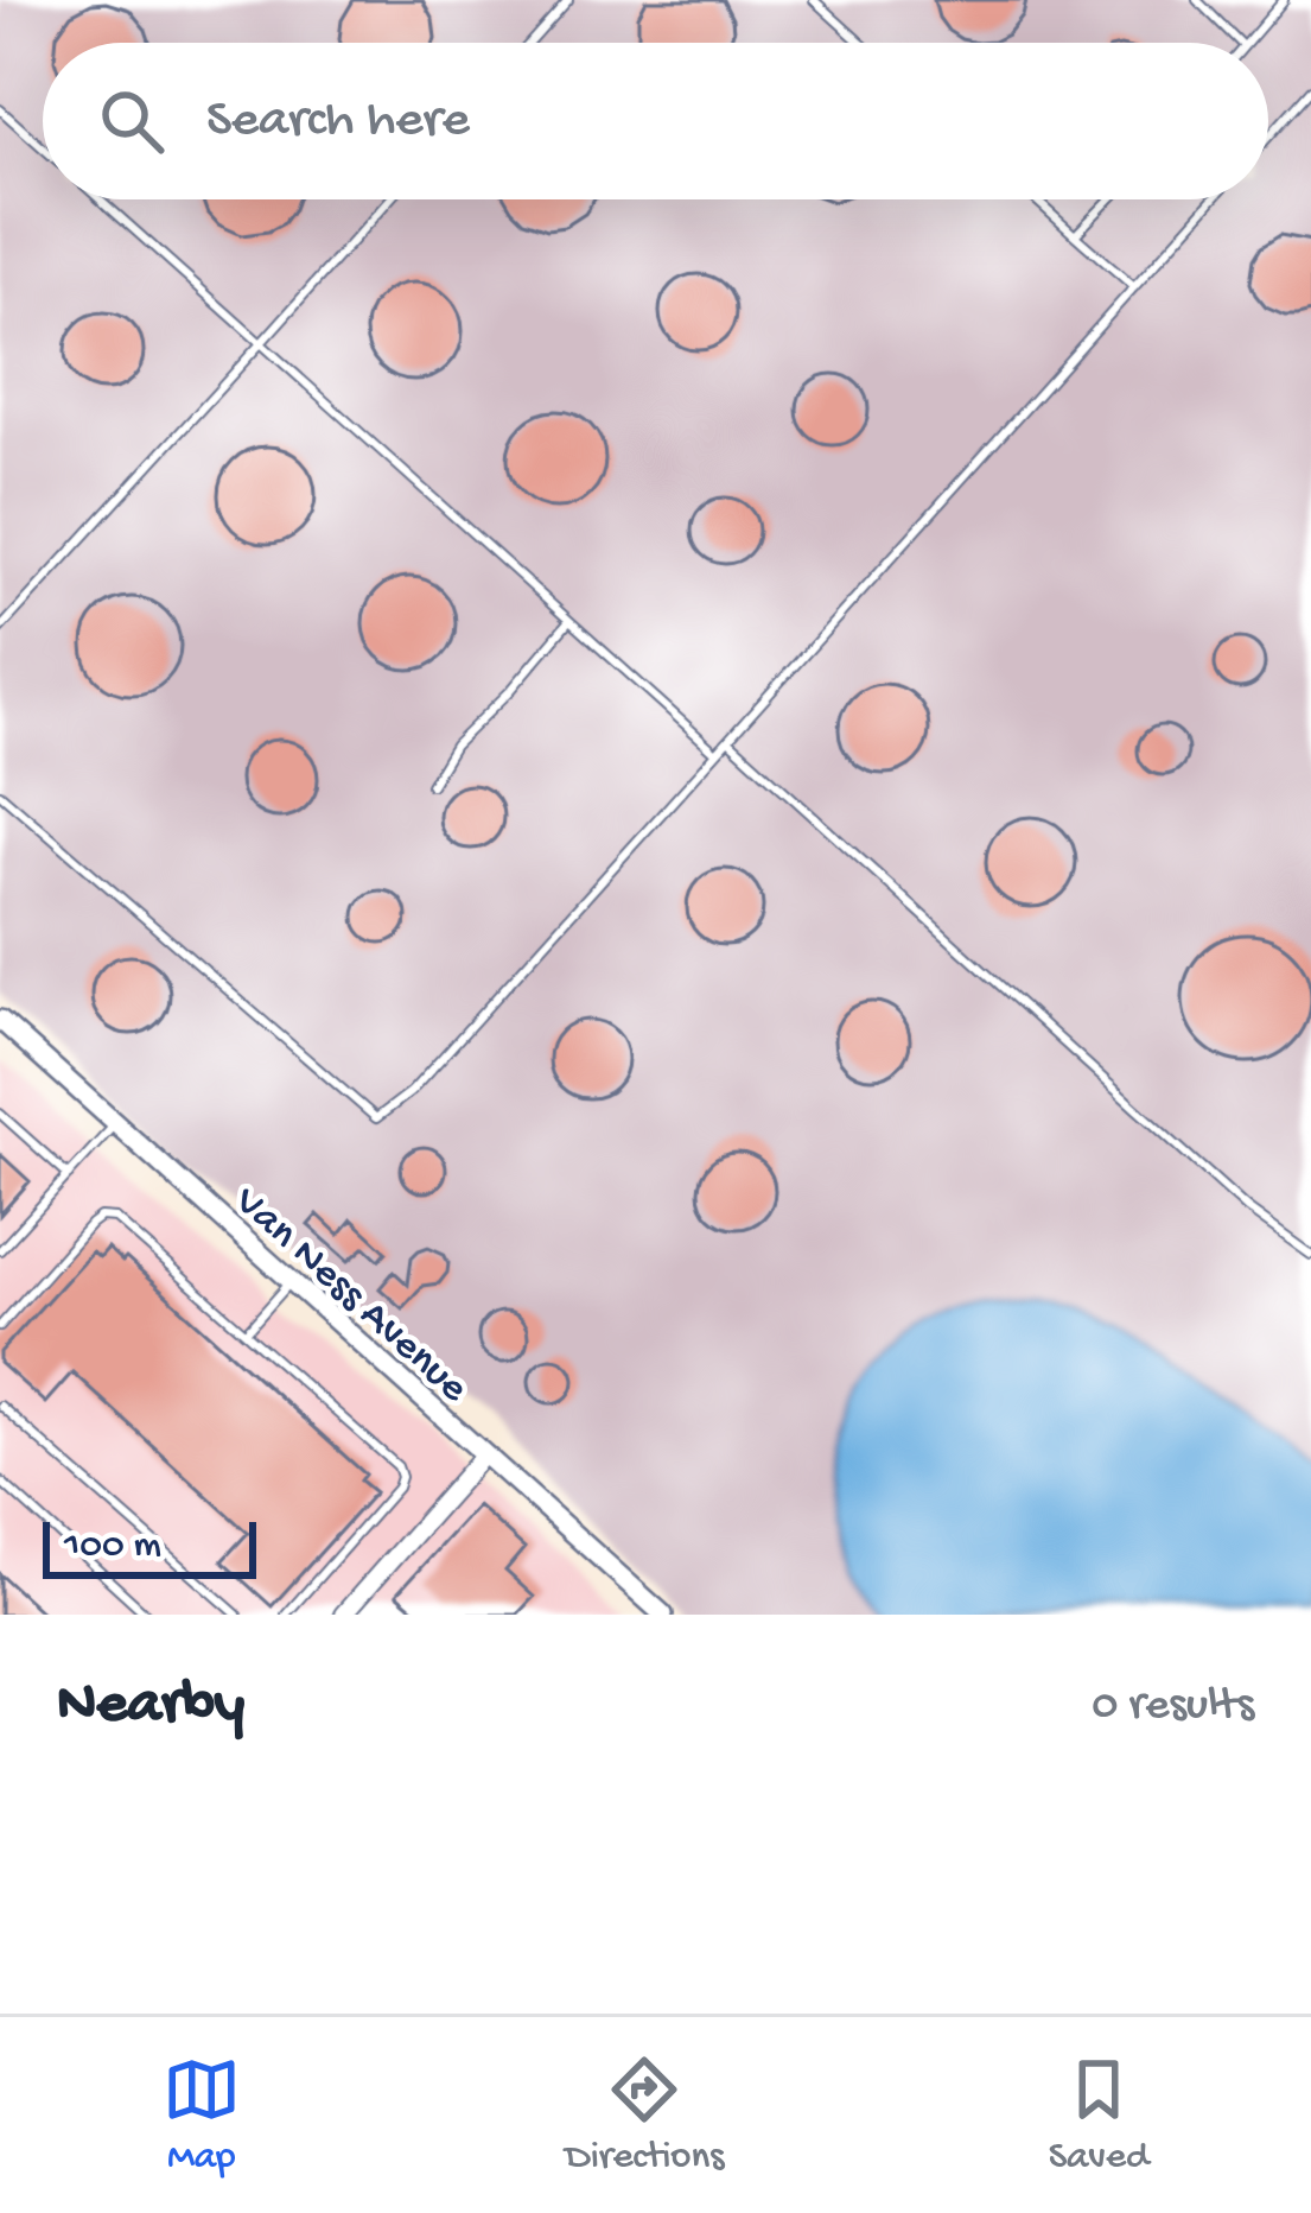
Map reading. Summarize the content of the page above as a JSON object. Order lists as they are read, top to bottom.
{
  "streets": {
    "main road": ["Van Ness Avenue"]
  },
  "scale_bar": "100 m",
  "page": {
    "search": "Search here",
    "scale": "100 m",
    "heading": ["Nearby", "0 results"],
    "nav": ["Map", "Directions", "Saved"]
  }
}
